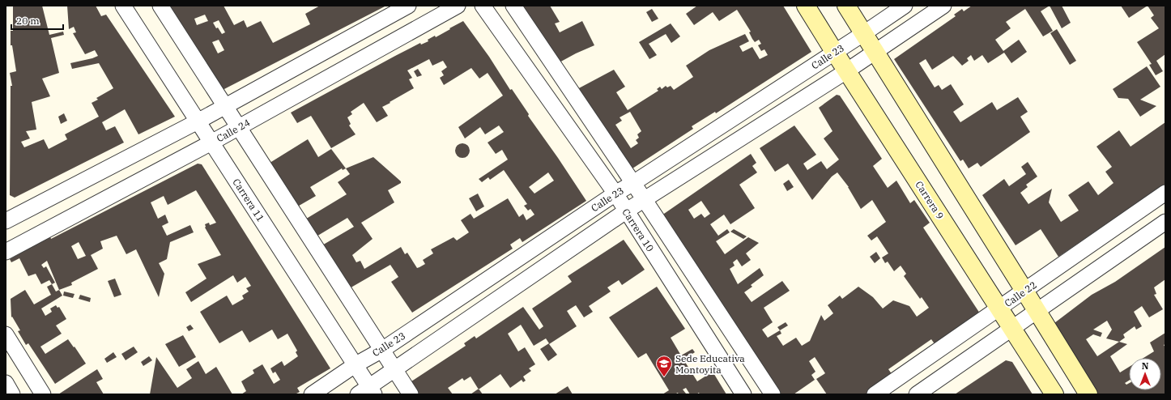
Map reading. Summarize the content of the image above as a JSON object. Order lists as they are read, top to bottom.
{
  "streets": {
    "street": [
      "Calle 23",
      "Calle 24",
      "Carrera 11",
      "Carrera 9",
      "Carrera 10",
      "Calle 22"
    ]
  },
  "crossings": [
    ["Calle 23", "Carrera 11"],
    ["Calle 23", "Carrera 9"],
    ["Calle 23", "Carrera 10"],
    ["Calle 24", "Carrera 11"],
    ["Carrera 9", "Calle 22"]
  ],
  "places": {
    "school or university": ["Sede Educativa Montoyita"]
  },
  "scale_bar": "20 m",
  "north": "top"
}
